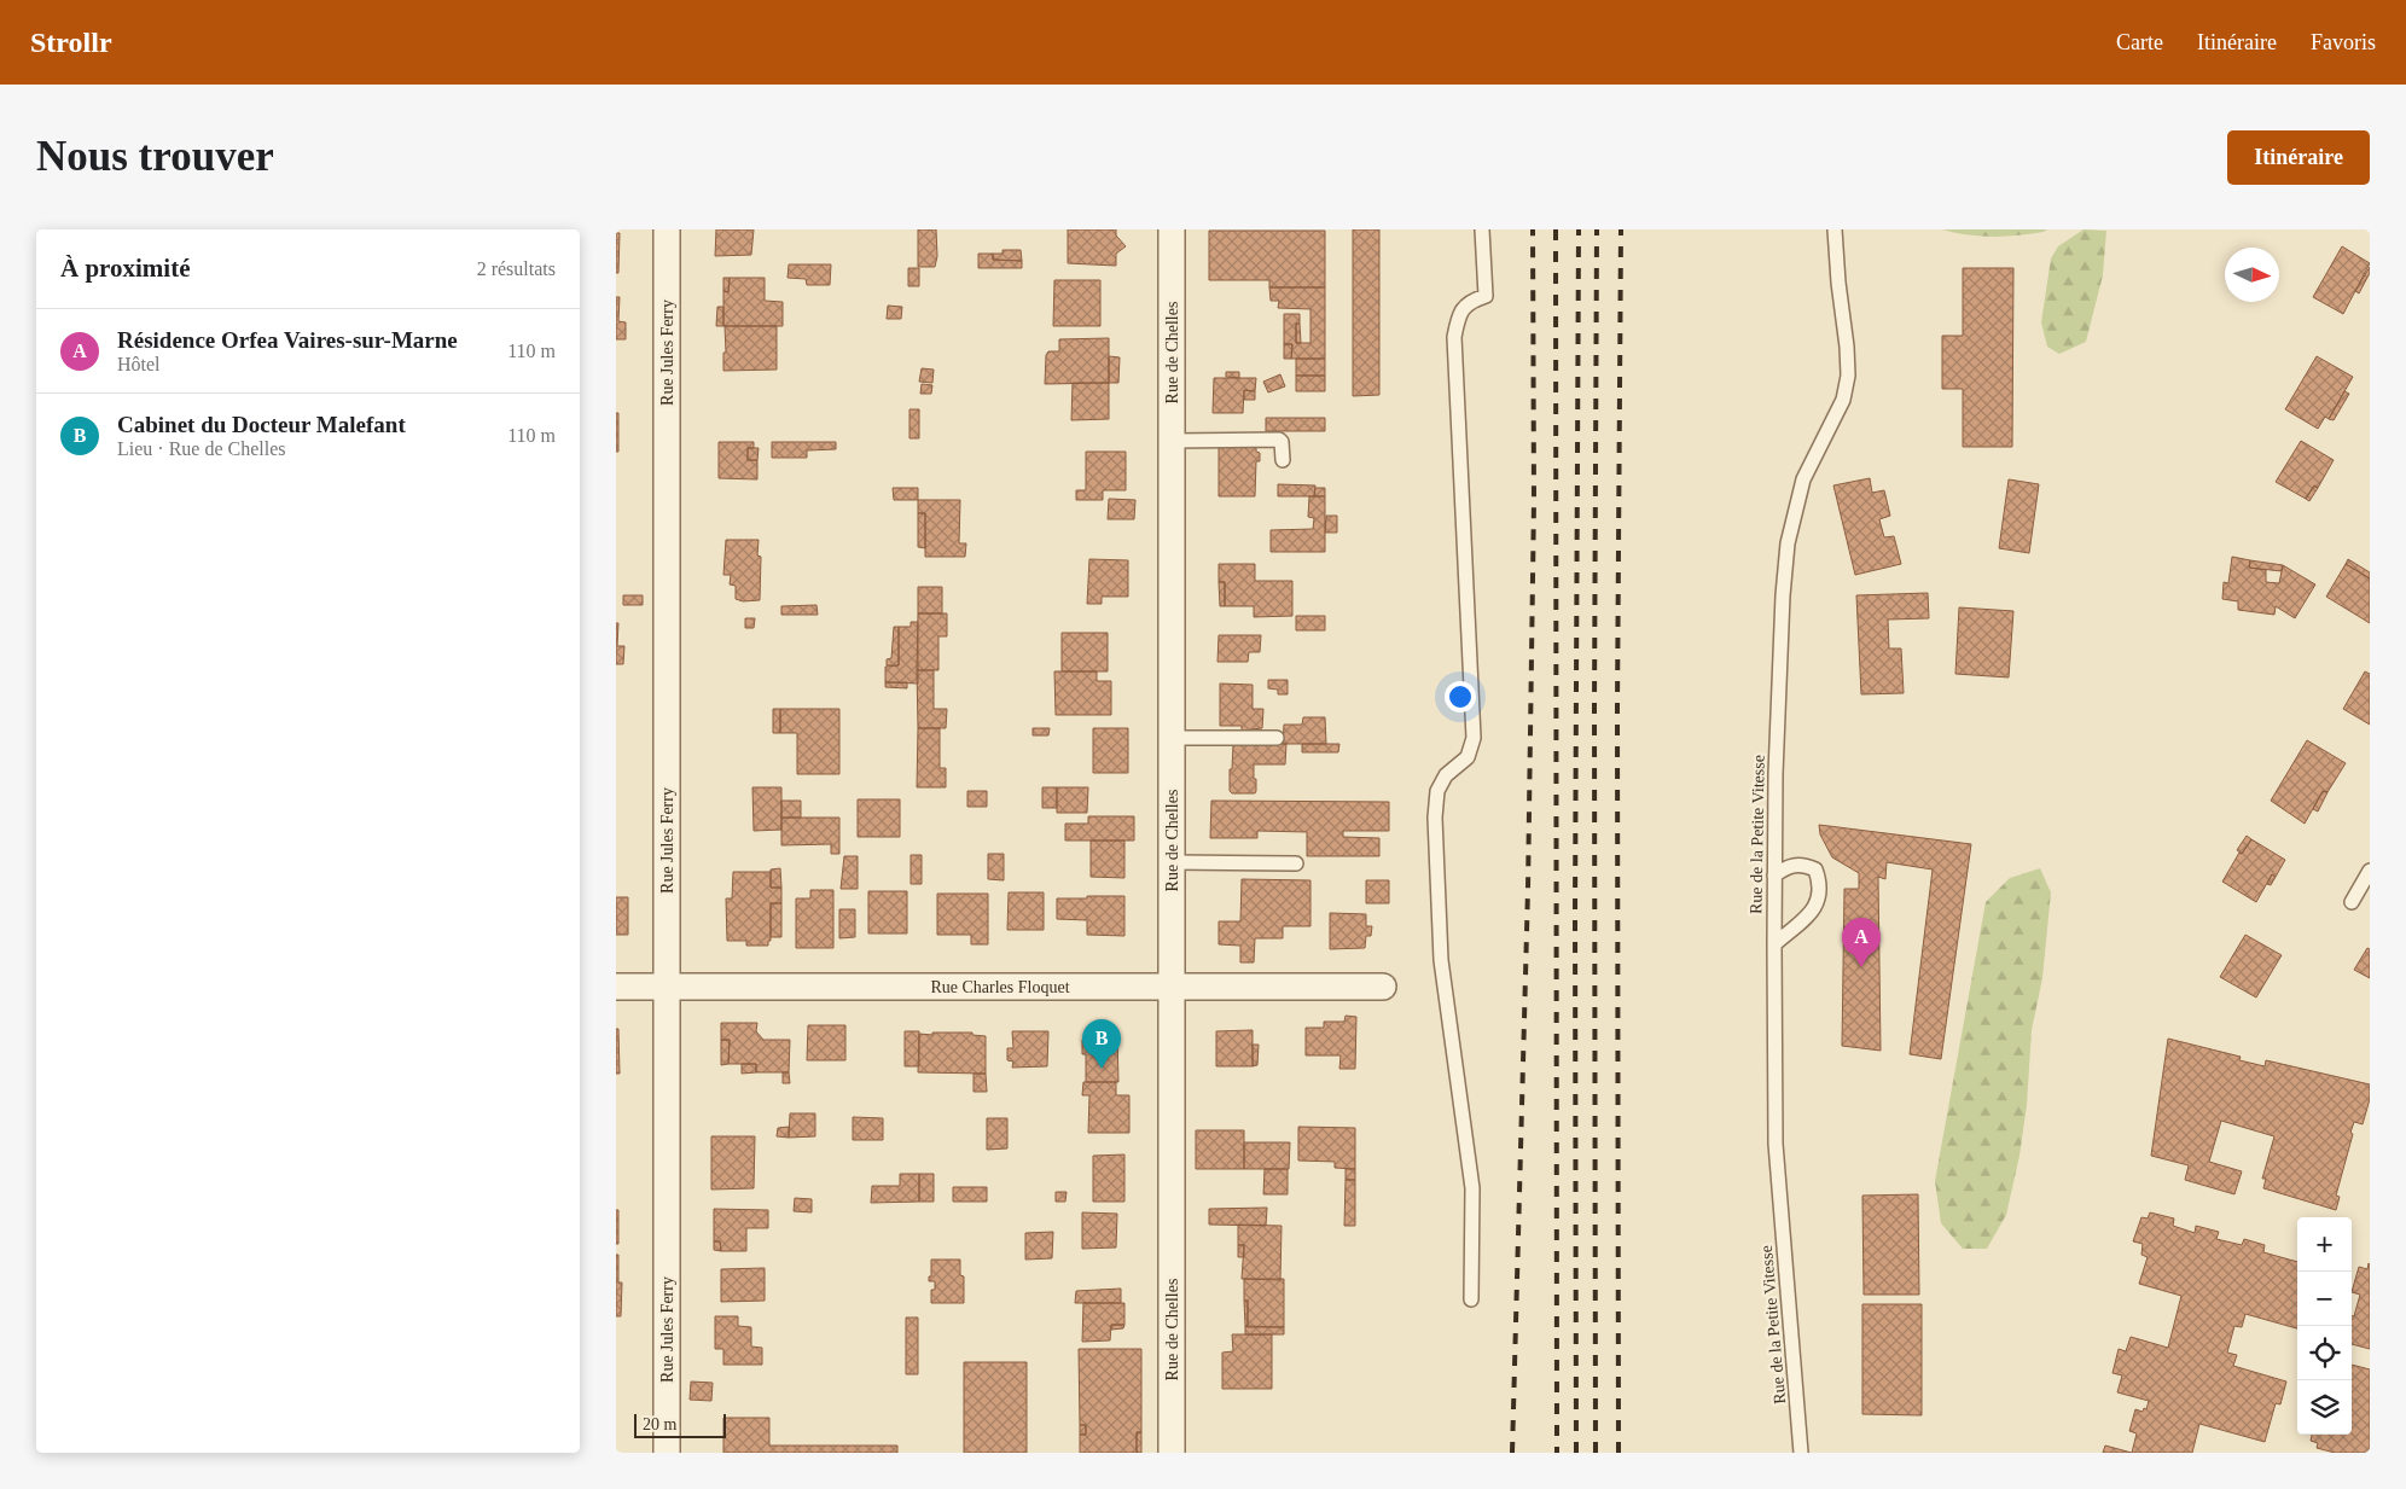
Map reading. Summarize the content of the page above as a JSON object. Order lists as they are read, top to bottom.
{
  "streets": {
    "street": ["Rue Jules Ferry", "Rue de Chelles", "Rue Charles Floquet"],
    "lane": ["Rue de la Petite Vitesse"]
  },
  "crossings": [
    ["Rue Jules Ferry", "Rue Charles Floquet"],
    ["Rue de Chelles", "Rue Charles Floquet"]
  ],
  "scale_bar": "20 m",
  "north": "right",
  "page": {
    "header": "Strollr",
    "nav": ["Carte", "Itinéraire", "Favoris"],
    "buttons": "Itinéraire",
    "title": "Nous trouver",
    "heading": ["À proximité", "2 résultats"],
    "list": [
      {
        "mark": "A",
        "name": "Résidence Orfea Vaires-sur-Marne",
        "note": "Hôtel",
        "value": "110 m"
      },
      {
        "mark": "B",
        "name": "Cabinet du Docteur Malefant",
        "note": "Lieu · Rue de Chelles",
        "value": "110 m"
      }
    ],
    "pins": ["A", "B"],
    "map_buttons": ["+", "−"],
    "scale": "20 m"
  }
}
